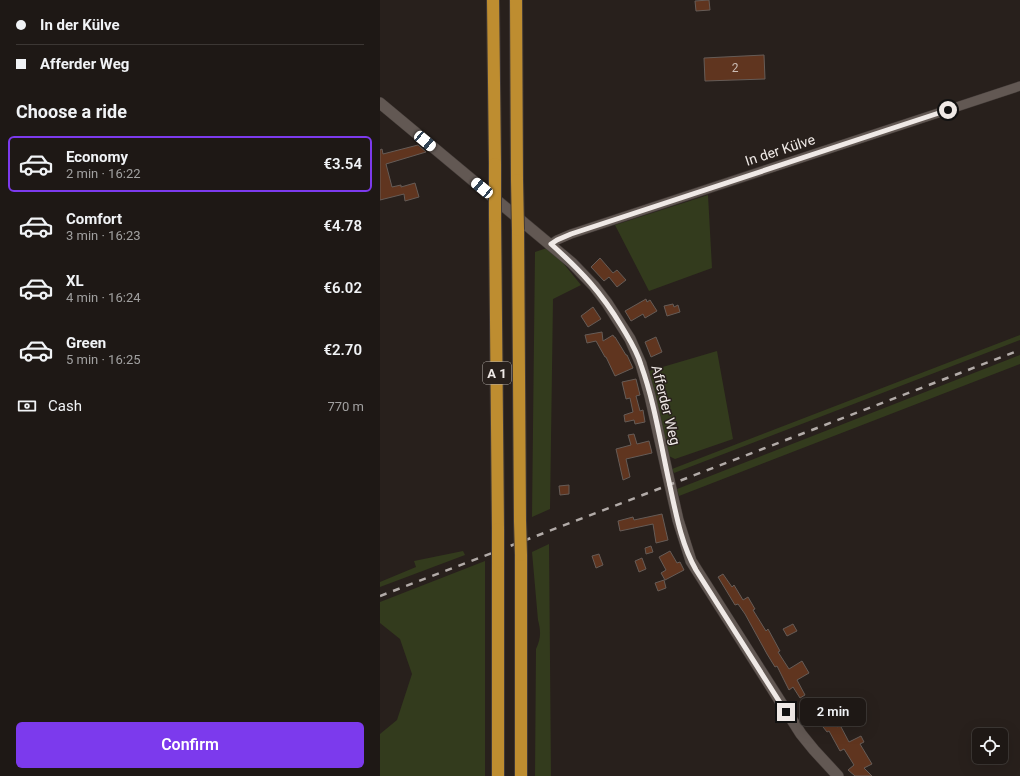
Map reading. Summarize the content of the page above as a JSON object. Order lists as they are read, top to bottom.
{
  "streets": {
    "highway": ["A 1"],
    "street": ["In der Külve", "Afferder Weg"]
  },
  "crossings": [
    ["In der Külve", "Afferder Weg"]
  ],
  "house_numbers": ["2"],
  "page": {
    "banner": ["In der Külve", "Afferder Weg"],
    "heading": "Choose a ride",
    "list": [
      {
        "name": "Economy",
        "note": "2 min · 16:22",
        "value": "€3.54"
      },
      {
        "name": "Comfort",
        "note": "3 min · 16:23",
        "value": "€4.78"
      },
      {
        "name": "XL",
        "note": "4 min · 16:24",
        "value": "€6.02"
      },
      {
        "name": "Green",
        "note": "5 min · 16:25",
        "value": "€2.70"
      }
    ],
    "pay": ["Cash", "770 m"],
    "bubble": "2 min",
    "buttons": "Confirm"
  }
}
